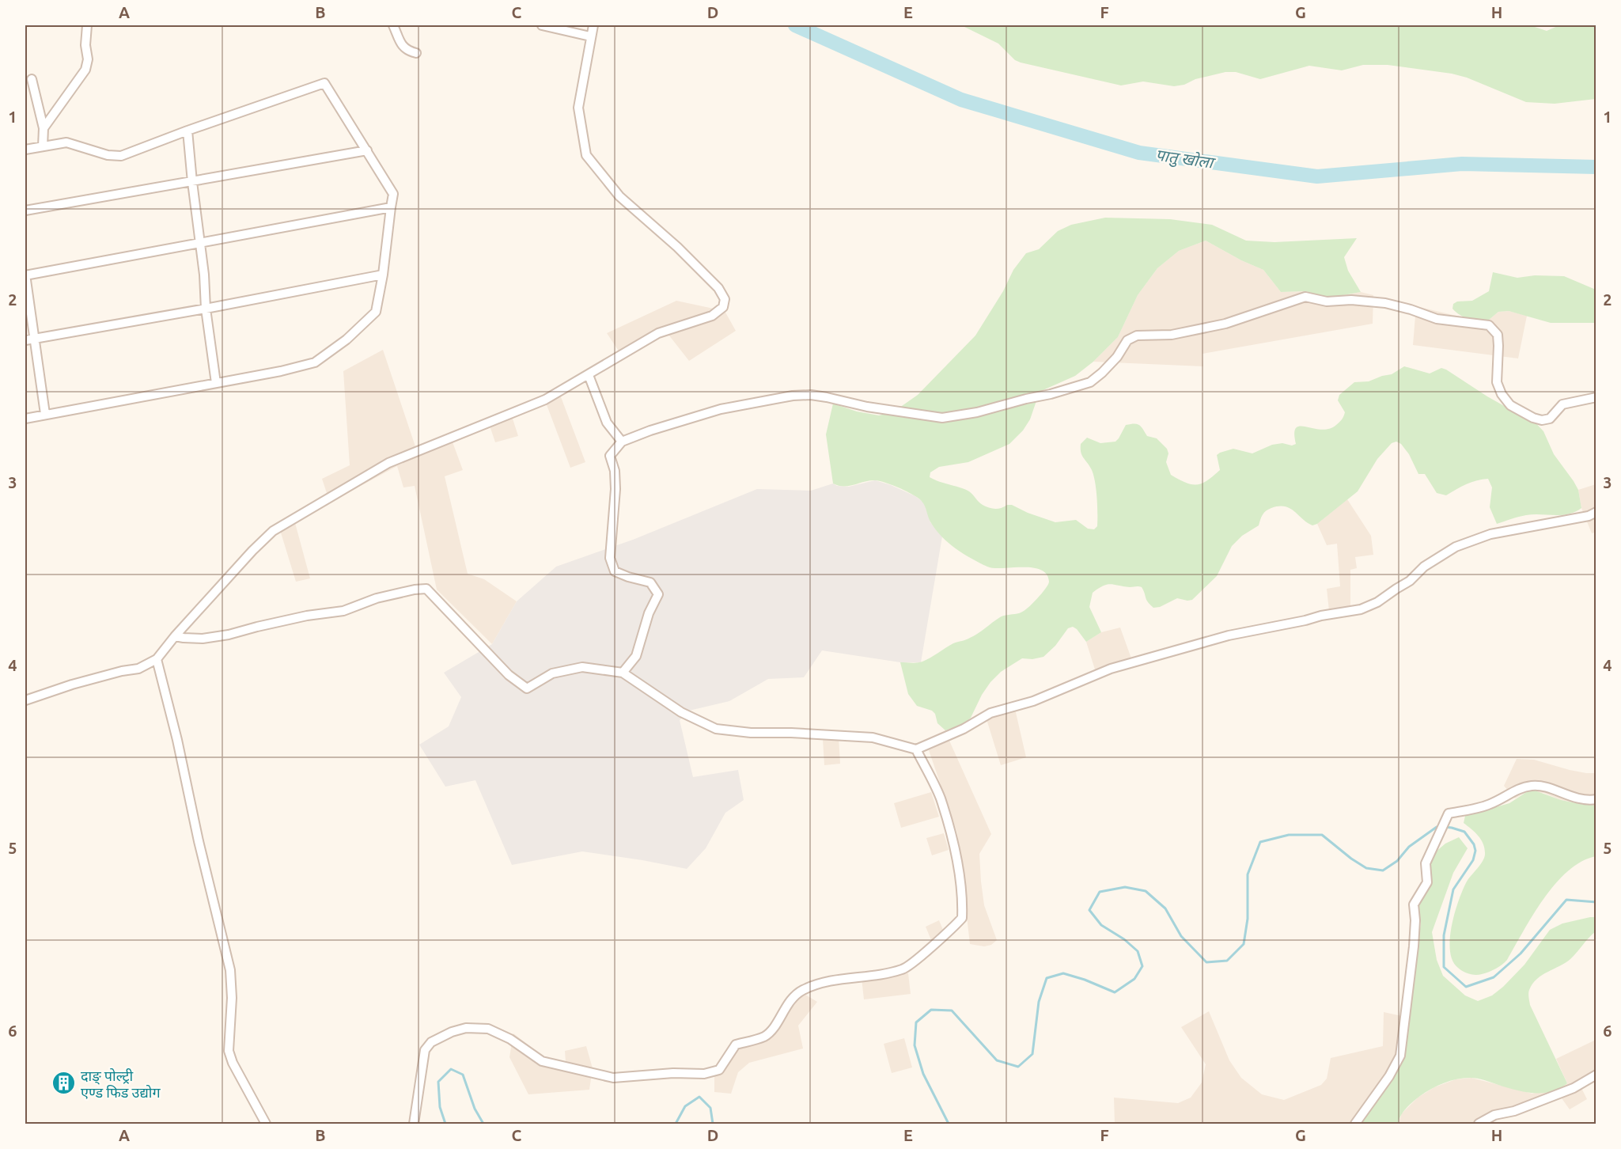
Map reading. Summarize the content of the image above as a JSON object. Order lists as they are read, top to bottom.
{
  "water": ["पातु खोला"],
  "places": {
    "building": ["दाङ् पोल्ट्री एण्ड फिड उद्योग"]
  },
  "grid": {
    "columns": [
      "A",
      "B",
      "C",
      "D",
      "E",
      "F",
      "G",
      "H"
    ],
    "rows": [
      "1",
      "2",
      "3",
      "4",
      "5",
      "6"
    ]
  }
}
